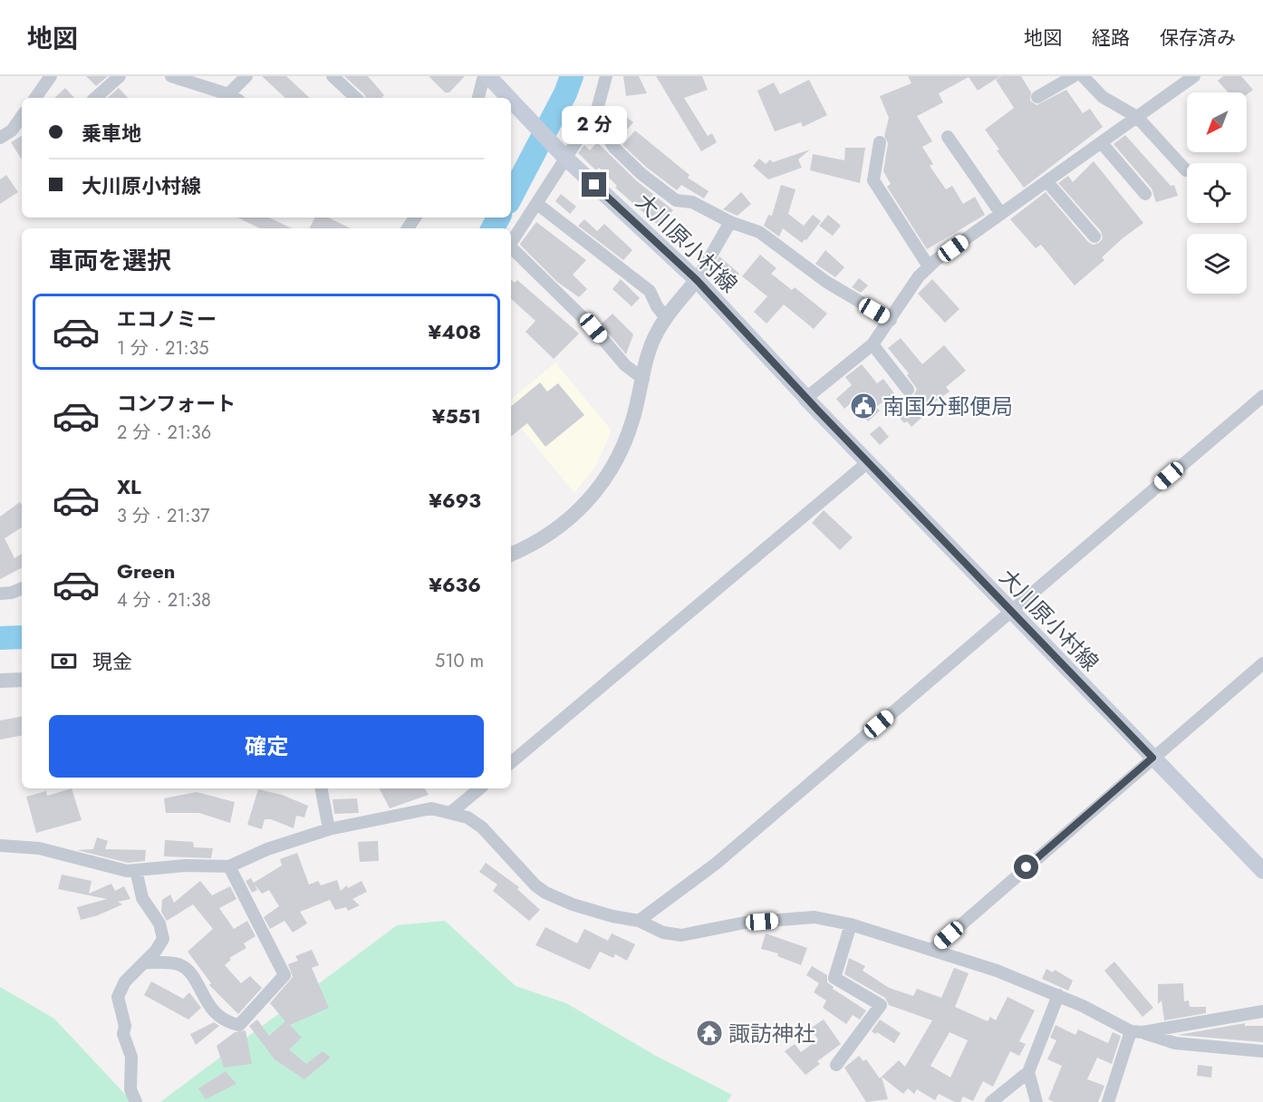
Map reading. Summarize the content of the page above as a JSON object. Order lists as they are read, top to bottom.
{
  "streets": {
    "main road": ["大川原小村線"]
  },
  "places": {
    "public building": ["南国分郵便局"],
    "temple": ["諏訪神社"]
  },
  "north": "bottom left",
  "page": {
    "header": "地図",
    "nav": ["地図", "経路", "保存済み"],
    "banner": ["乗車地", "大川原小村線"],
    "bubble": "2 分",
    "heading": "車両を選択",
    "list": [
      {
        "name": "エコノミー",
        "note": "1 分 · 21:35",
        "value": "¥408"
      },
      {
        "name": "コンフォート",
        "note": "2 分 · 21:36",
        "value": "¥551"
      },
      {
        "name": "XL",
        "note": "3 分 · 21:37",
        "value": "¥693"
      },
      {
        "name": "Green",
        "note": "4 分 · 21:38",
        "value": "¥636"
      }
    ],
    "pay": ["現金", "510 m"],
    "buttons": "確定"
  }
}
